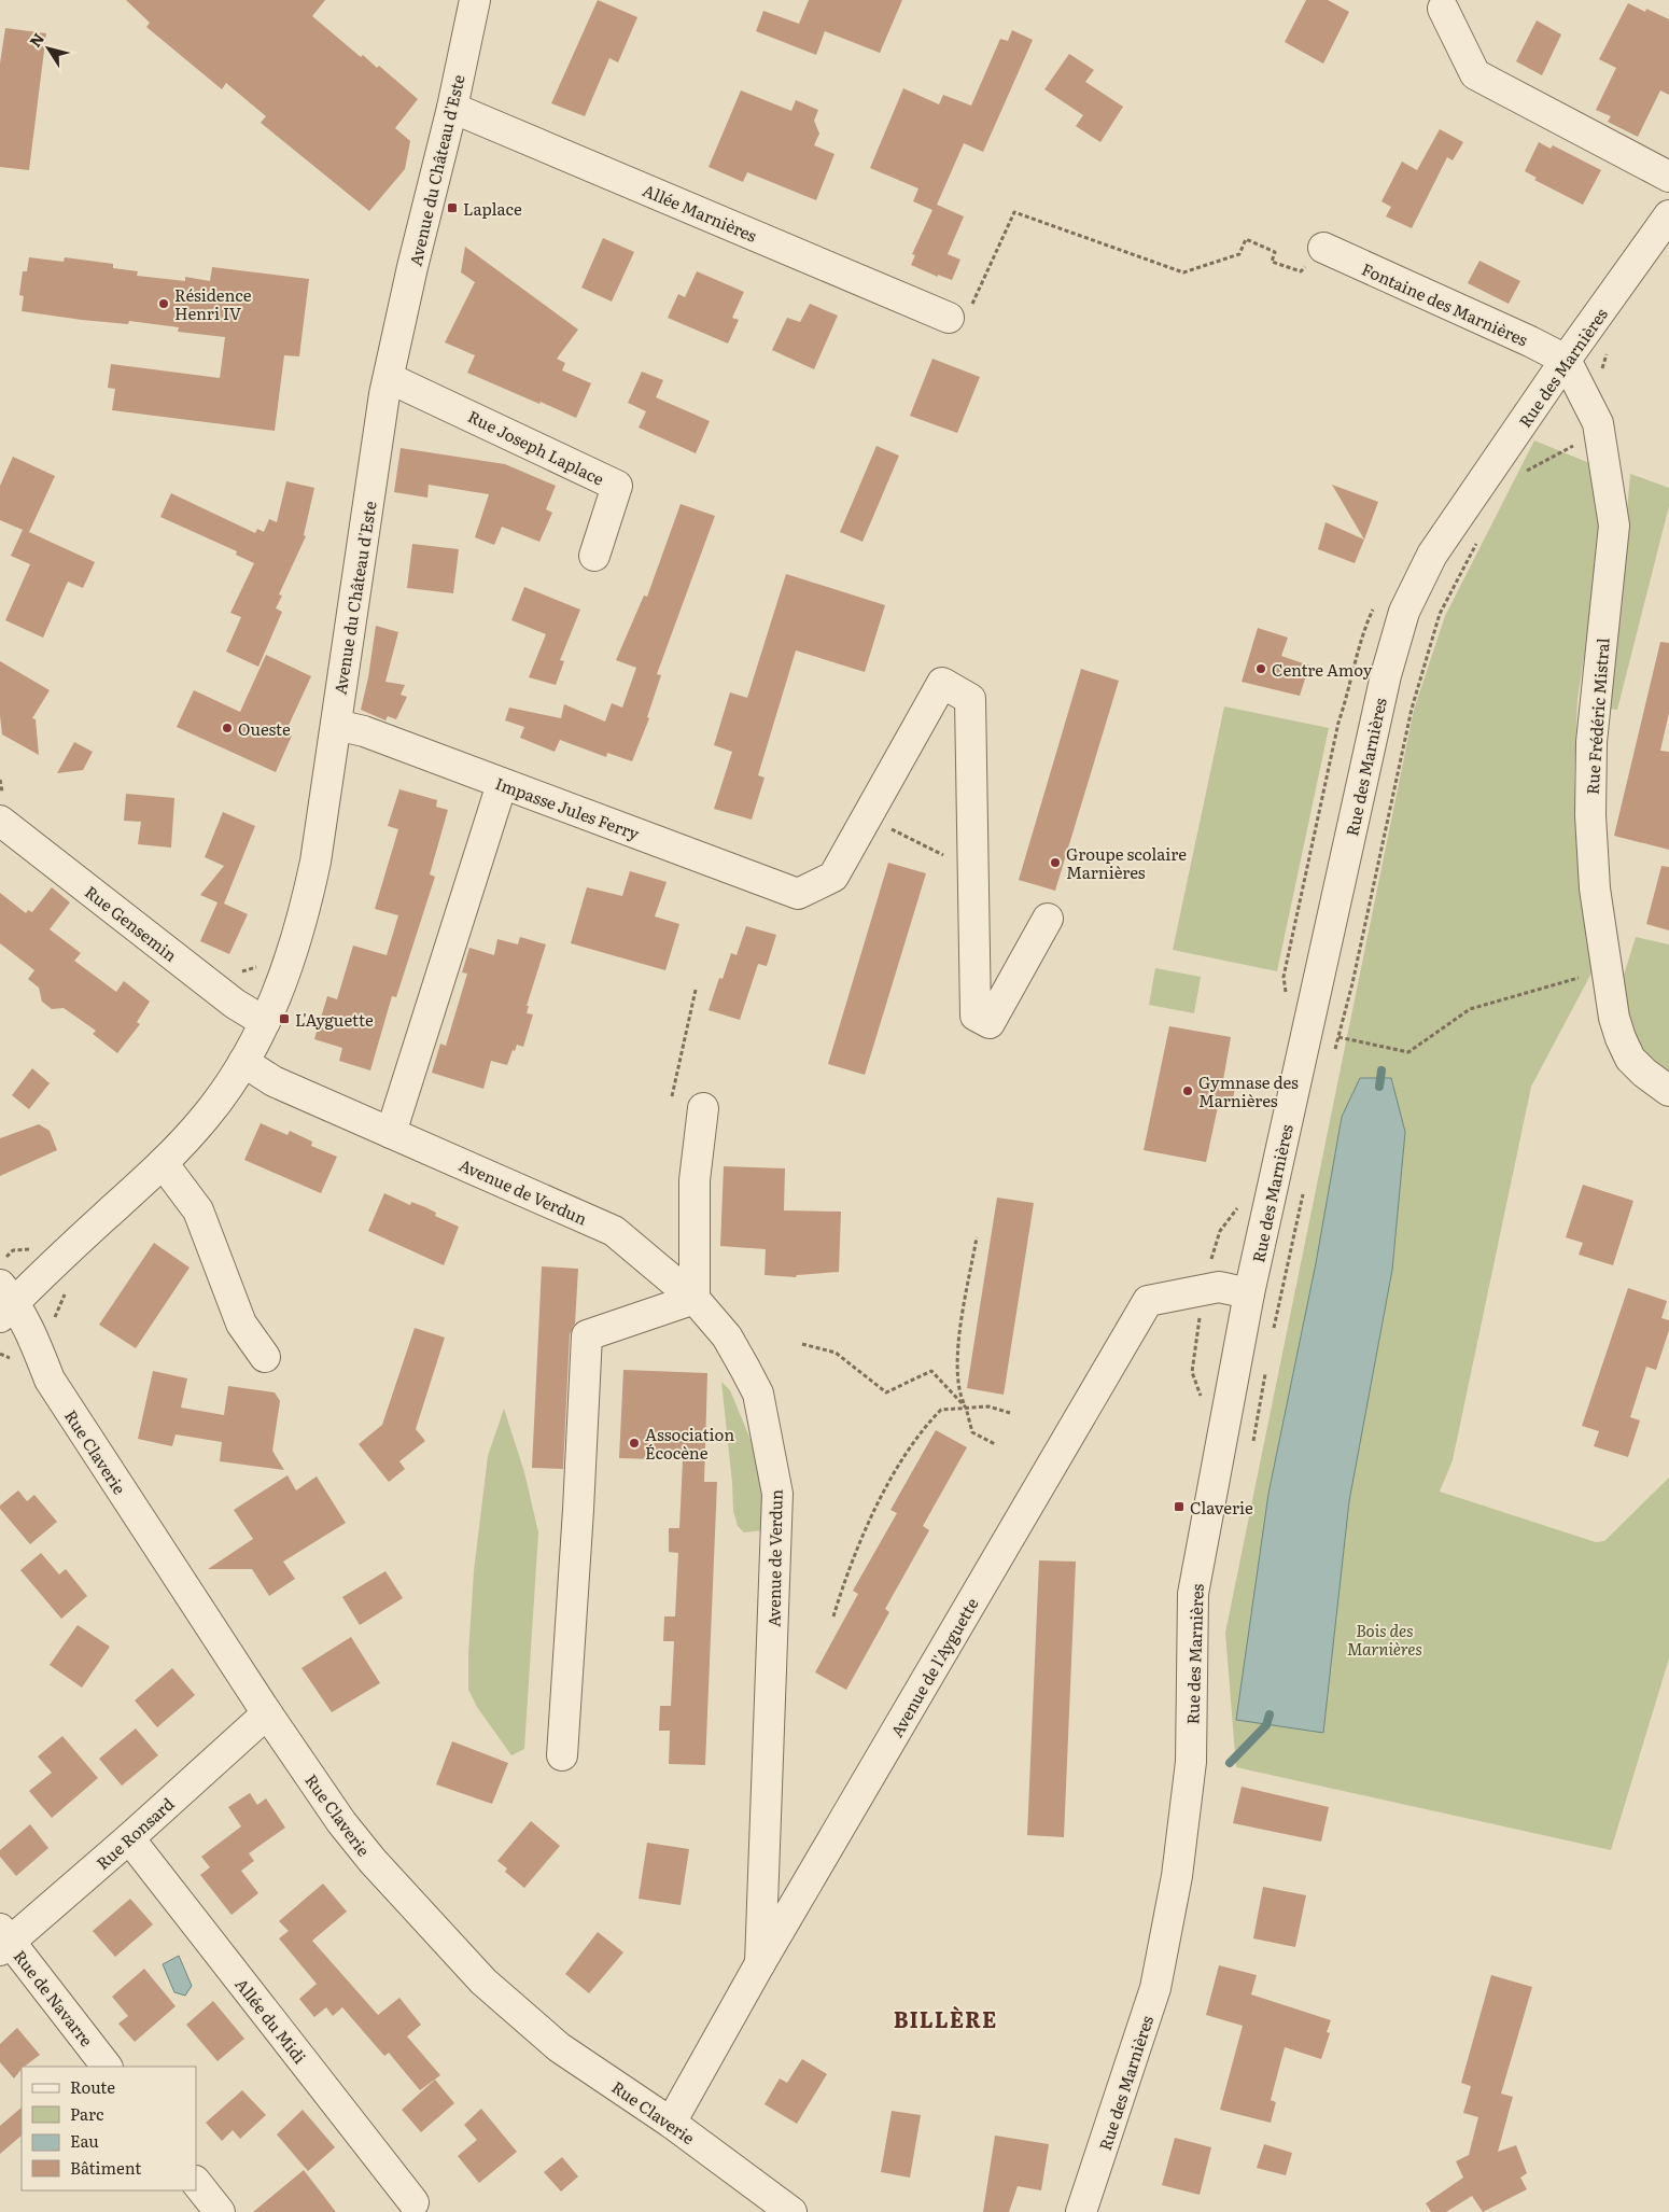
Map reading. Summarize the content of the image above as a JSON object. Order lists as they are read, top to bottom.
{
  "streets": {
    "street": [
      "Avenue du Château d'Este",
      "Allée Marnières",
      "Fontaine des Marnières",
      "Rue des Marnières",
      "Rue Joseph Laplace",
      "Rue Frédéric Mistral",
      "Impasse Jules Ferry",
      "Rue Gensemin",
      "Avenue de Verdun",
      "Rue Claverie",
      "Avenue de l'Ayguette",
      "Rue Ronsard",
      "Rue de Navarre",
      "Allée du Midi"
    ]
  },
  "crossings": [
    ["Avenue du Château d'Este", "Allée Marnières"],
    ["Avenue du Château d'Este", "Rue Joseph Laplace"],
    ["Avenue du Château d'Este", "Impasse Jules Ferry"],
    ["Avenue du Château d'Este", "Rue Gensemin"],
    ["Avenue du Château d'Este", "Avenue de Verdun"],
    ["Avenue du Château d'Este", "Rue Claverie"],
    ["Fontaine des Marnières", "Rue des Marnières"],
    ["Fontaine des Marnières", "Rue Frédéric Mistral"],
    ["Rue des Marnières", "Rue Frédéric Mistral"],
    ["Rue des Marnières", "Avenue de l'Ayguette"],
    ["Avenue de Verdun", "Avenue de l'Ayguette"],
    ["Rue Claverie", "Avenue de l'Ayguette"],
    ["Rue Claverie", "Rue Ronsard"],
    ["Rue Ronsard", "Rue de Navarre"],
    ["Rue Ronsard", "Allée du Midi"]
  ],
  "districts": ["BILLÈRE"],
  "parks": ["Bois des Marnières"],
  "places": {
    "transit": ["Laplace", "L'Ayguette", "Claverie"],
    "other": [
      "Résidence Henri IV",
      "Centre Amoy",
      "Oueste",
      "Groupe scolaire Marnières",
      "Gymnase des Marnières",
      "Association Écocène"
    ]
  },
  "legend": [
    "Route",
    "Parc",
    "Eau",
    "Bâtiment"
  ],
  "north": "top left"
}
